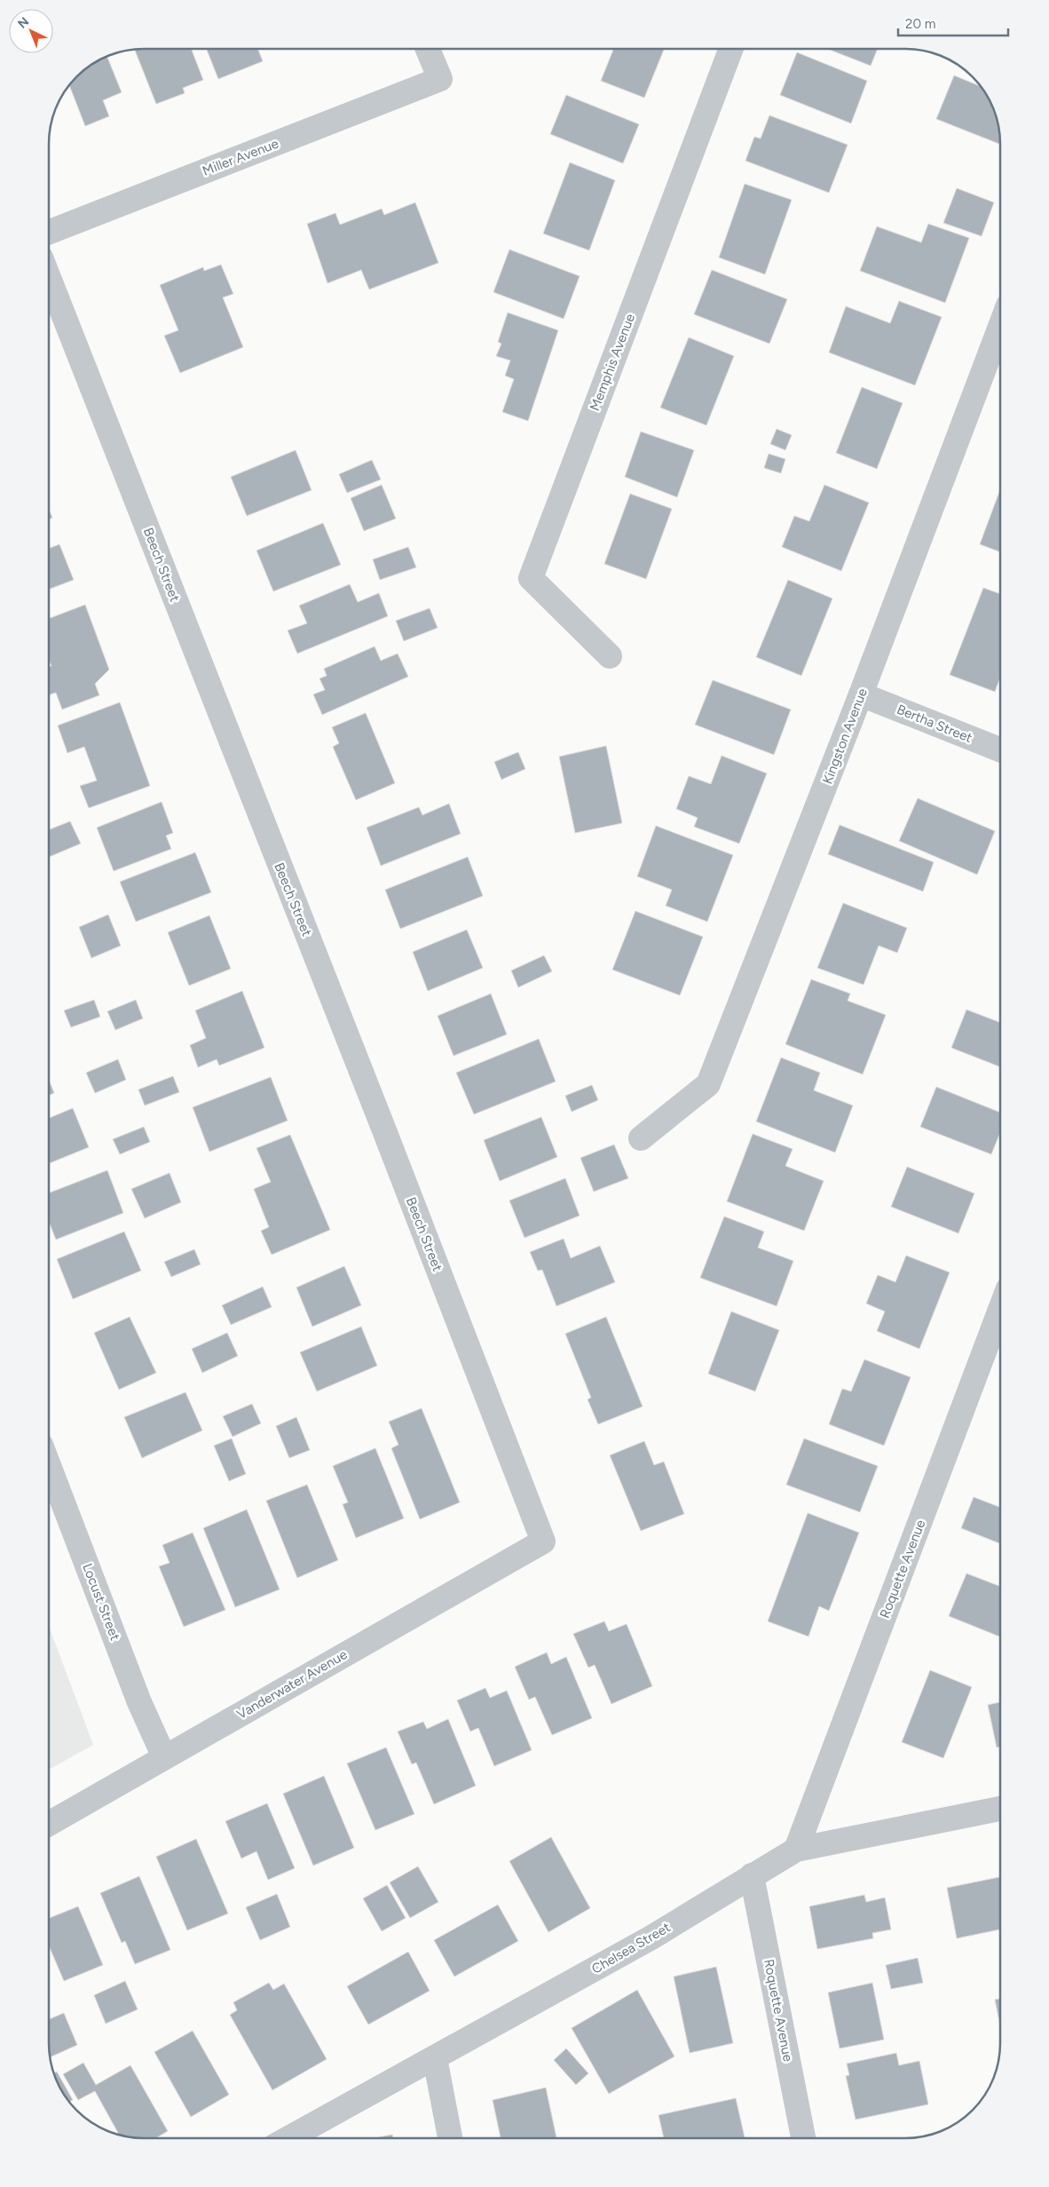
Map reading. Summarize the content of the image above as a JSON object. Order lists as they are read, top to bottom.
{
  "streets": {
    "street": [
      "Miller Avenue",
      "Memphis Avenue",
      "Beech Street",
      "Bertha Street",
      "Kingston Avenue",
      "Roquette Avenue",
      "Locust Street",
      "Vanderwater Avenue",
      "Chelsea Street"
    ]
  },
  "crossings": [
    ["Beech Street", "Vanderwater Avenue"],
    ["Bertha Street", "Kingston Avenue"],
    ["Roquette Avenue", "Chelsea Street"],
    ["Locust Street", "Vanderwater Avenue"]
  ],
  "scale_bar": "20 m",
  "north": "top left"
}
